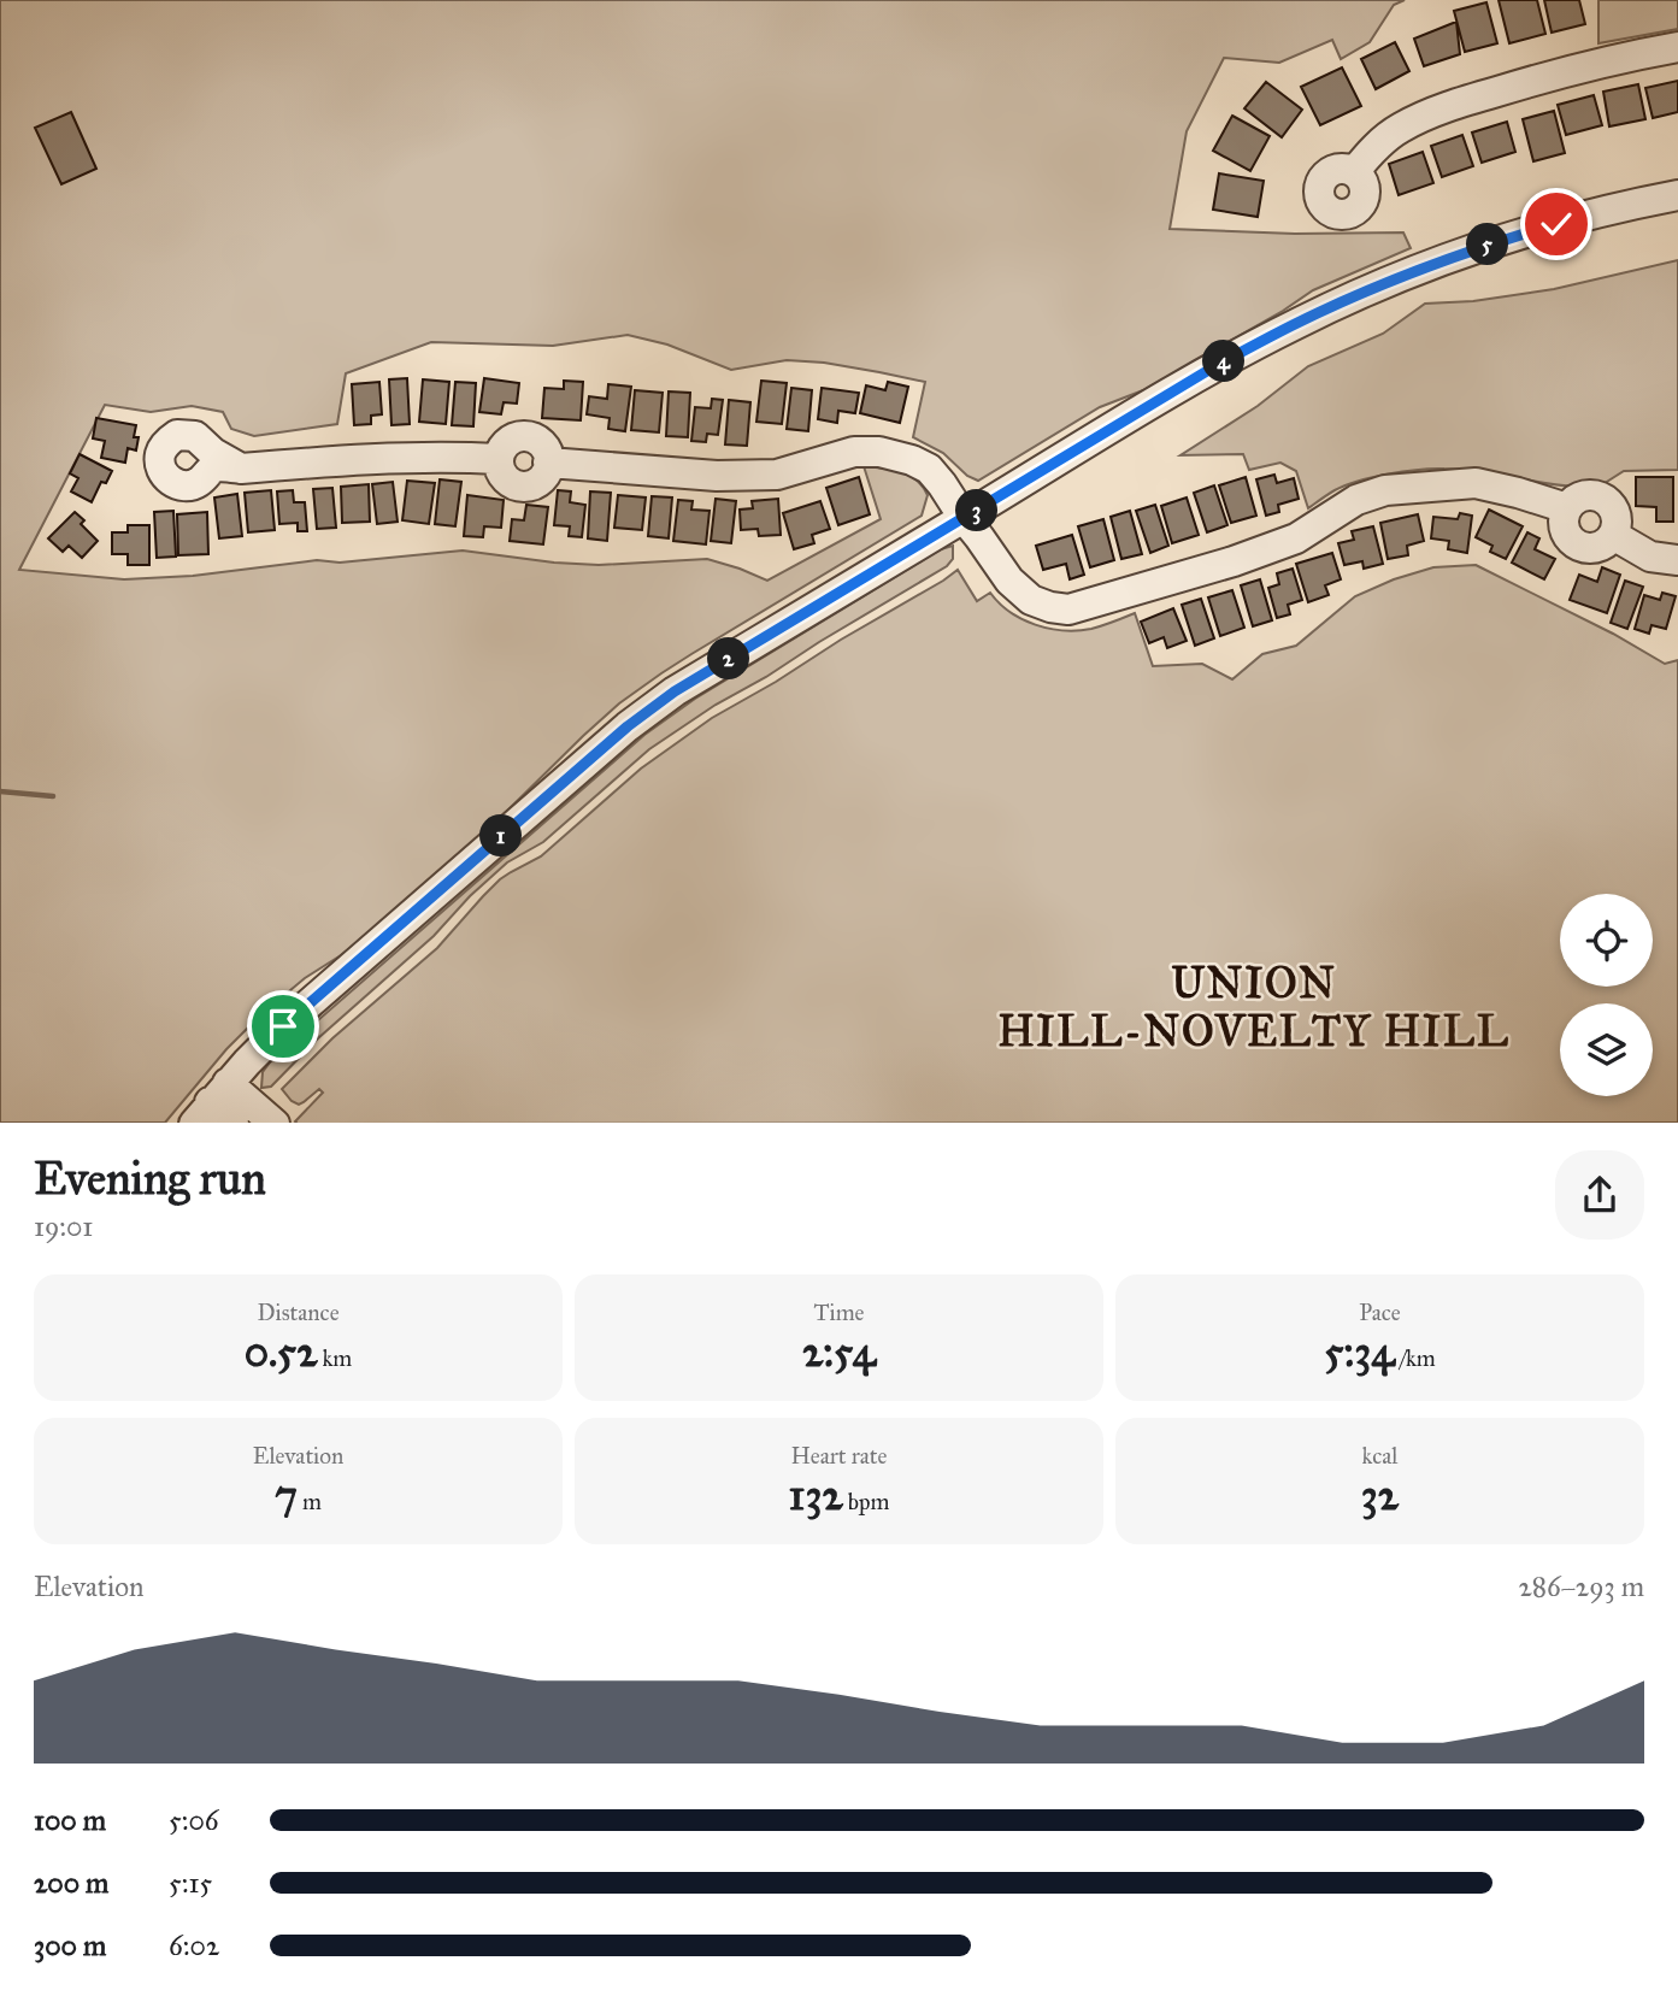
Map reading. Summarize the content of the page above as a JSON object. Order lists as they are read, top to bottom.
{
  "districts": ["UNION HILL-NOVELTY HILL"],
  "page": {
    "pins": [
      "5",
      "4",
      "3",
      "2",
      "1"
    ],
    "heading": ["Evening run", "19:01"],
    "stats": [
      ["Distance", "0.52 km"],
      ["Time", "2:54"],
      ["Pace", "5:34 /km"],
      ["Elevation", "7 m"],
      ["Heart rate", "132 bpm"],
      ["kcal", "32"]
    ],
    "chart": ["Elevation", "286–293 m"],
    "list": [
      {
        "name": "100 m",
        "note": "5:06"
      },
      {
        "name": "200 m",
        "note": "5:15"
      },
      {
        "name": "300 m",
        "note": "6:02"
      }
    ]
  }
}
